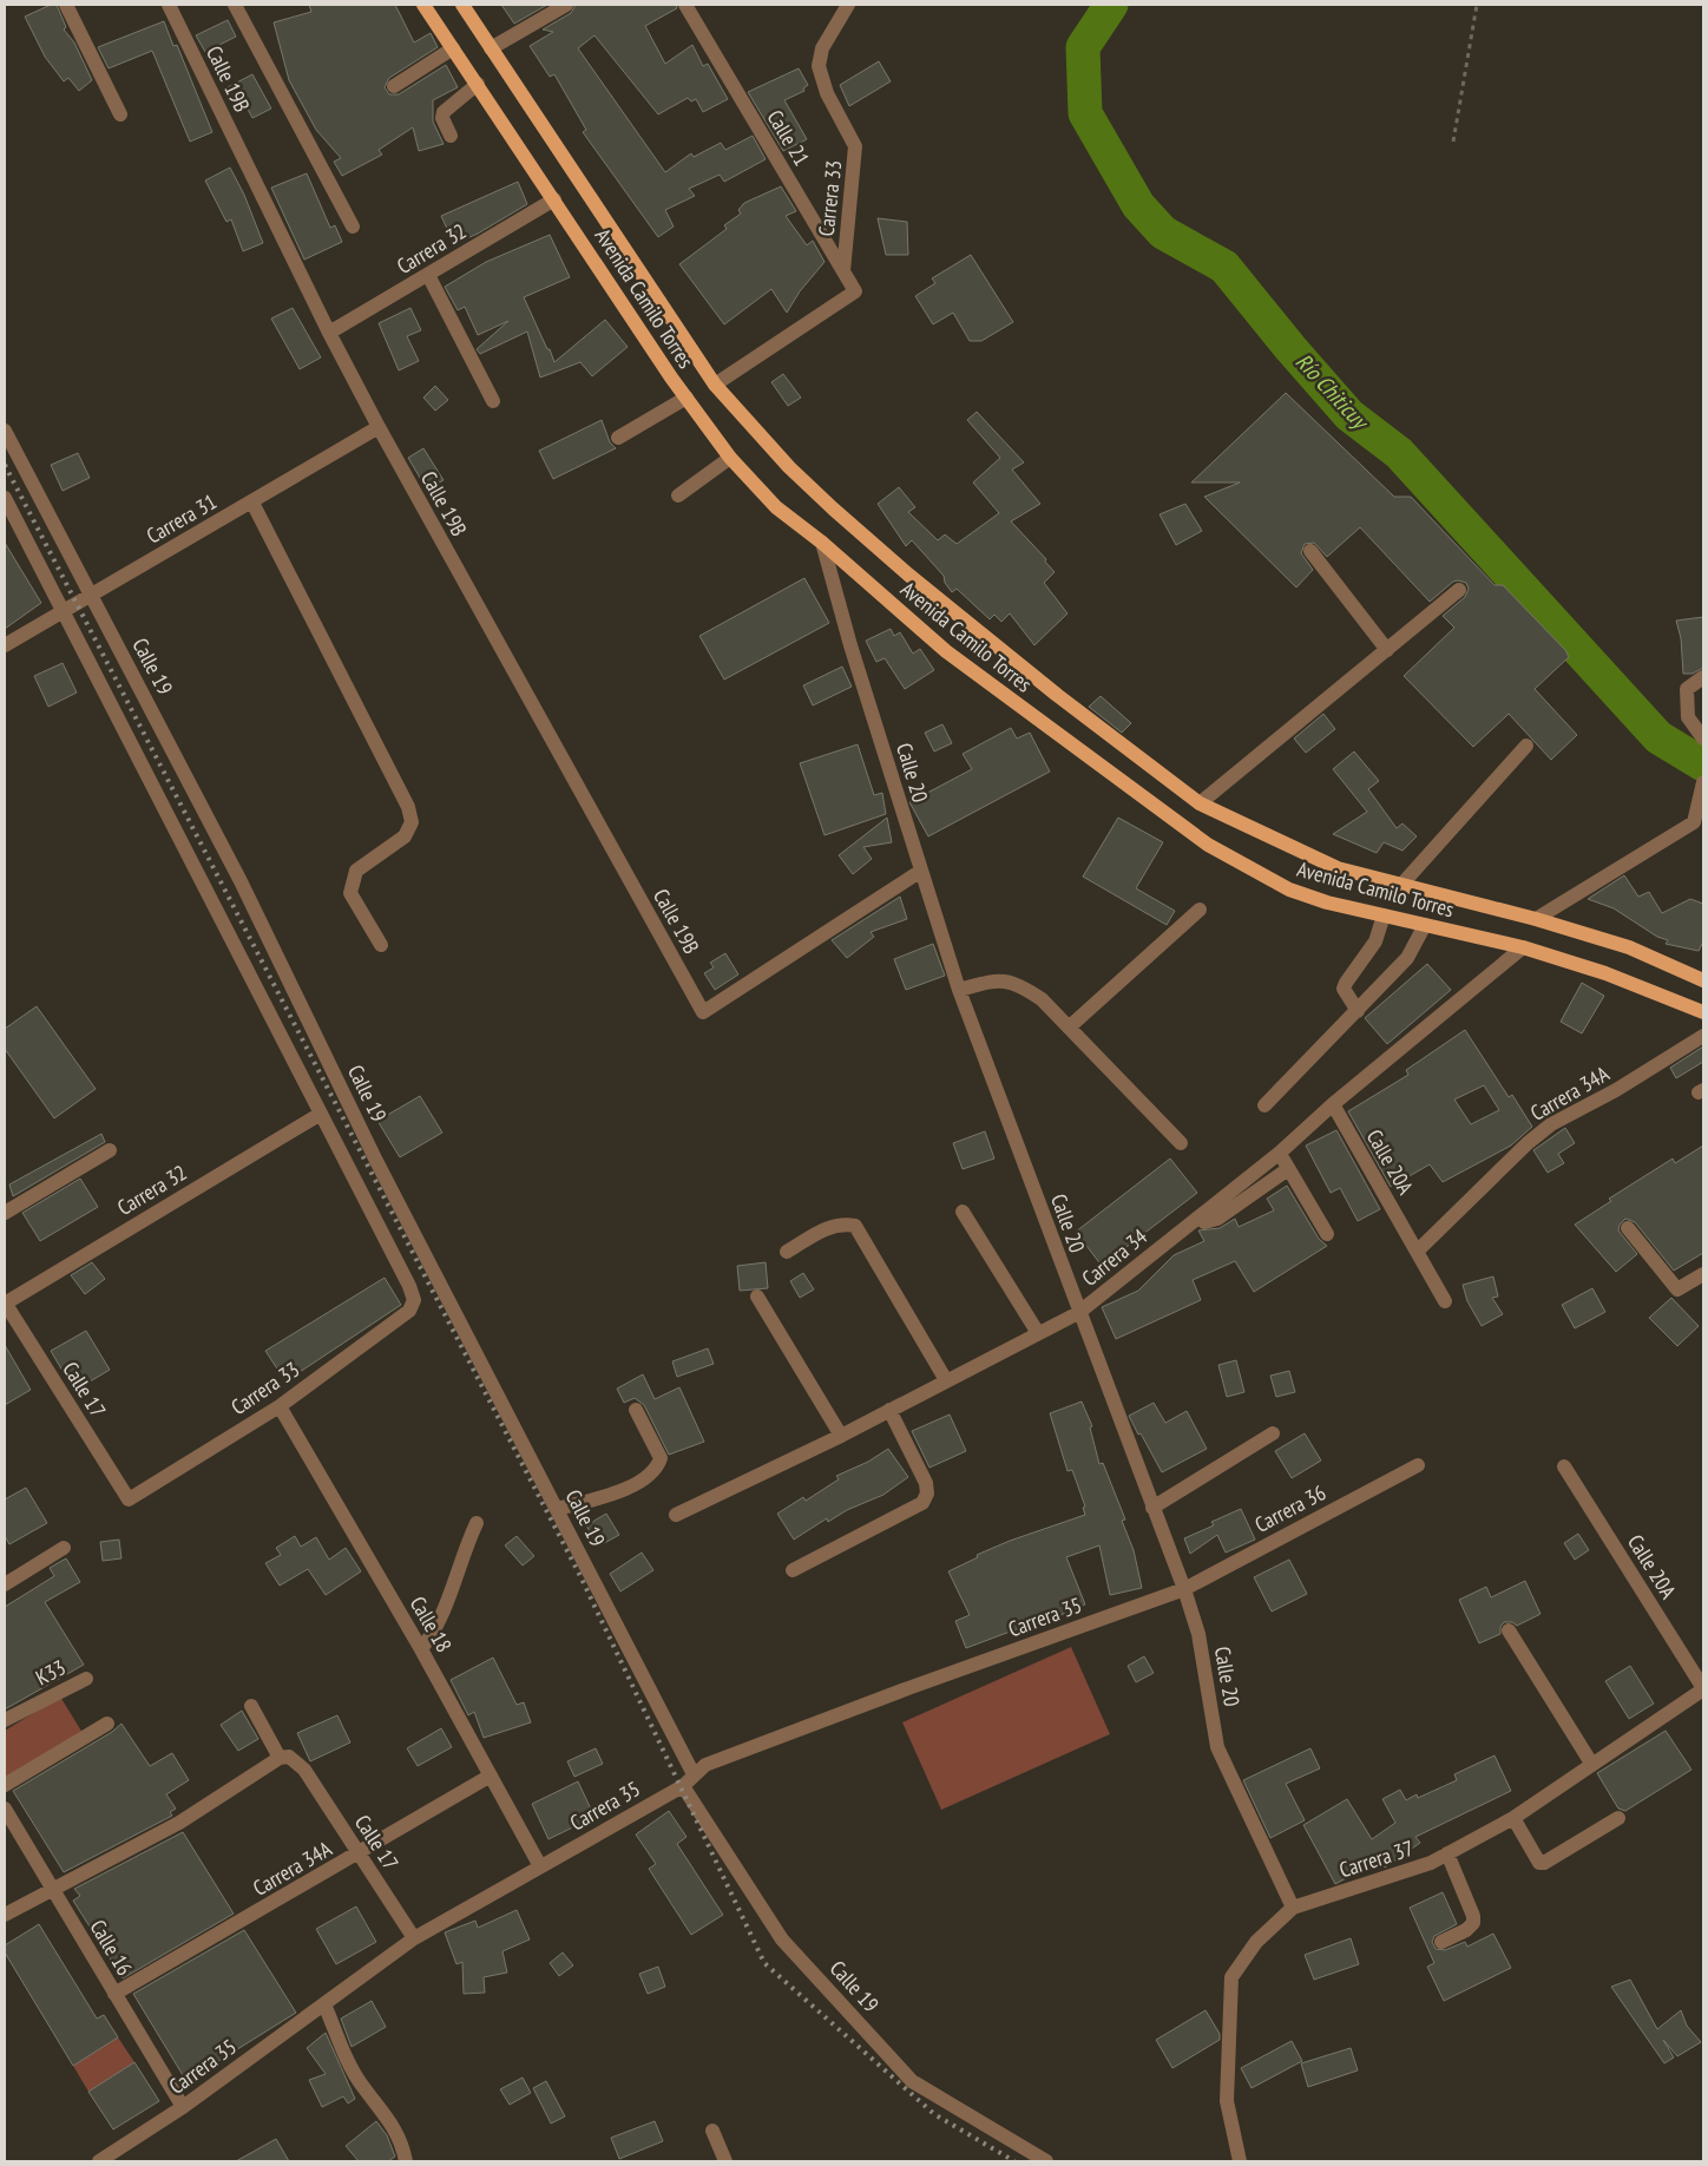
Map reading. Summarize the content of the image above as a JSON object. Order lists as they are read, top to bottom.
{
  "streets": {
    "main road": ["Avenida Camilo Torres"],
    "street": [
      "Calle 19B",
      "Calle 21",
      "Carrera 33",
      "Carrera 32",
      "Carrera 31",
      "Calle 19",
      "Calle 20",
      "Carrera 34A",
      "Calle 20A",
      "Carrera 34",
      "Calle 17",
      "Carrera 36",
      "Carrera 35",
      "Calle 18",
      "K33",
      "Carrera 37",
      "Calle 16"
    ]
  },
  "crossings": [
    ["Calle 19B", "Carrera 32"],
    ["Calle 19B", "Carrera 31"],
    ["Calle 19B", "Calle 20"],
    ["Calle 21", "Carrera 33"],
    ["Calle 21", "Avenida Camilo Torres"],
    ["Carrera 33", "Carrera 32"],
    ["Carrera 33", "Calle 17"],
    ["Carrera 33", "Calle 18"],
    ["Carrera 32", "Avenida Camilo Torres"],
    ["Carrera 32", "Calle 17"],
    ["Avenida Camilo Torres", "Calle 20"],
    ["Avenida Camilo Torres", "Carrera 34"],
    ["Carrera 31", "Calle 19"],
    ["Calle 19", "Carrera 35"],
    ["Calle 20", "Carrera 34"],
    ["Calle 20", "Carrera 36"],
    ["Calle 20", "Carrera 35"],
    ["Calle 20", "Carrera 37"],
    ["Carrera 34A", "Calle 20A"],
    ["Carrera 34A", "Calle 17"],
    ["Carrera 34A", "Calle 18"],
    ["Carrera 34A", "Calle 16"],
    ["Calle 20A", "Carrera 34"],
    ["Calle 20A", "Carrera 37"],
    ["Calle 17", "Carrera 35"],
    ["Carrera 36", "Carrera 35"],
    ["Carrera 35", "Calle 18"],
    ["Carrera 35", "Calle 16"]
  ],
  "water": ["Río Chiticuy"]
}
